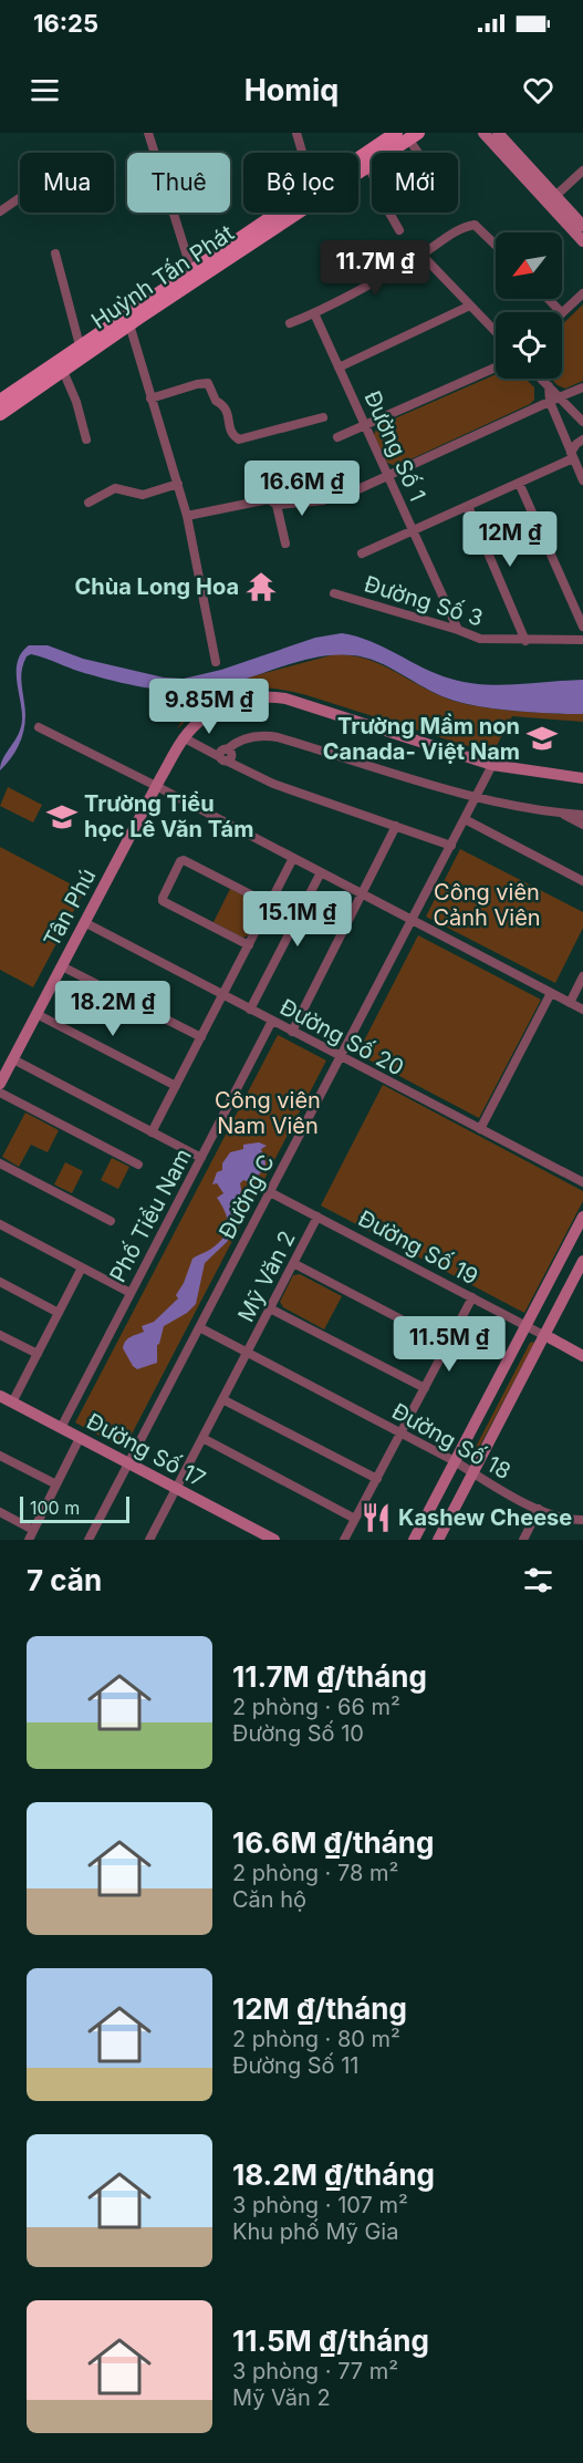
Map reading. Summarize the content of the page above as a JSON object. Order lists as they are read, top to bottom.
{
  "streets": {
    "main road": [
      "Huỳnh Tấn Phát",
      "Tân Phú",
      "Đường Số 19",
      "Đường Số 17"
    ],
    "street": [
      "Đường Số 1",
      "Đường Số 3",
      "Đường Số 20",
      "Đường C",
      "Phố Tiểu Nam",
      "Mỹ Văn 2",
      "Đường Số 18"
    ]
  },
  "crossings": [
    ["Đường Số 1", "Đường Số 3"],
    ["Tân Phú", "Đường Số 20"],
    ["Tân Phú", "Đường C"],
    ["Đường Số 20", "Đường C"],
    ["Đường Số 20", "Phố Tiểu Nam"],
    ["Đường C", "Đường Số 19"],
    ["Đường C", "Đường Số 18"],
    ["Đường C", "Đường Số 17"],
    ["Phố Tiểu Nam", "Đường Số 17"],
    ["Đường Số 19", "Mỹ Văn 2"],
    ["Mỹ Văn 2", "Đường Số 18"],
    ["Mỹ Văn 2", "Đường Số 17"]
  ],
  "parks": ["Công viên Cảnh Viên", "Công viên Nam Viên"],
  "places": {
    "temple": ["Chùa Long Hoa"],
    "school or university": ["Trường Mầm non Canada- Việt Nam", "Trường Tiểu học Lê Văn Tám"],
    "restaurant": ["Kashew Cheese"]
  },
  "scale_bar": "100 m",
  "north": "bottom left",
  "page": {
    "status": "16:25",
    "header": "Homiq",
    "chip": [
      "Mua",
      "Thuê",
      "Bộ lọc",
      "Mới"
    ],
    "price": [
      "11.7M ₫",
      "16.6M ₫",
      "12M ₫",
      "9.85M ₫",
      "15.1M ₫",
      "18.2M ₫",
      "11.5M ₫"
    ],
    "scale": "100 m",
    "heading": "7 căn",
    "list": [
      {
        "name": "11.7M ₫/tháng",
        "note": "2 phòng · 66 m² · Đường Số 10"
      },
      {
        "name": "16.6M ₫/tháng",
        "note": "2 phòng · 78 m² · Căn hộ"
      },
      {
        "name": "12M ₫/tháng",
        "note": "2 phòng · 80 m² · Đường Số 11"
      },
      {
        "name": "18.2M ₫/tháng",
        "note": "3 phòng · 107 m² · Khu phố Mỹ Gia"
      },
      {
        "name": "11.5M ₫/tháng",
        "note": "3 phòng · 77 m² · Mỹ Văn 2"
      }
    ]
  }
}
